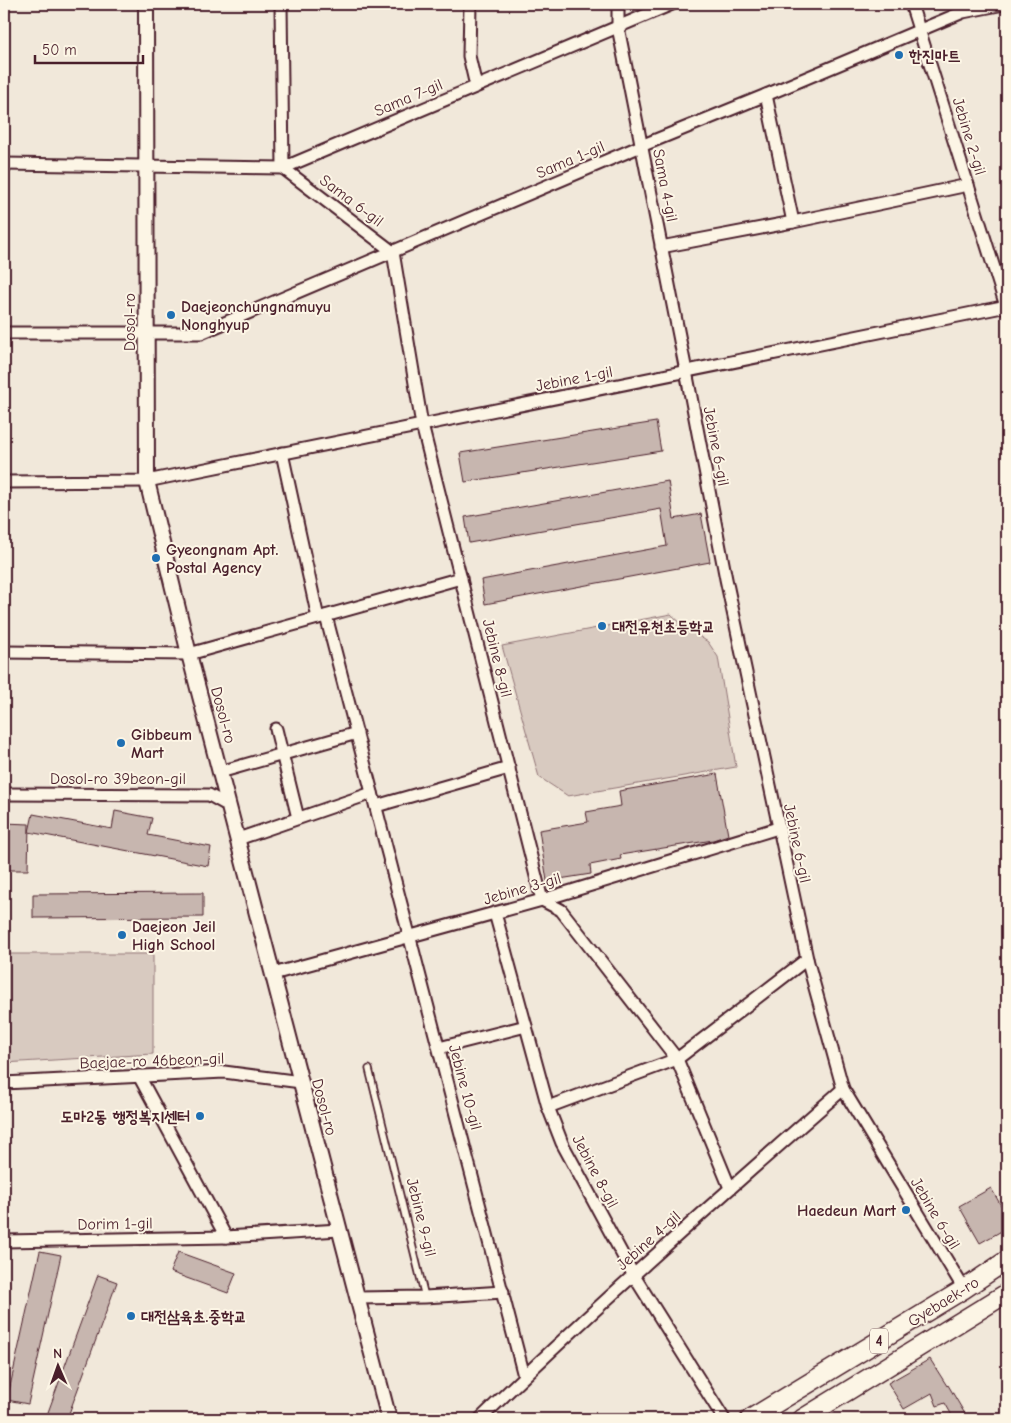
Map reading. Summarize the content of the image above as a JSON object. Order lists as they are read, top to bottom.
{
  "streets": {
    "main road": ["Gyebaek-ro", "4"],
    "street": [
      "Sama 7-gil",
      "Jebine 2-gil",
      "Sama 1-gil",
      "Sama 4-gil",
      "Sama 6-gil",
      "Dosol-ro",
      "Jebine 1-gil",
      "Jebine 6-gil",
      "Jebine 8-gil",
      "Dosol-ro 39beon-gil",
      "Jebine 3-gil",
      "Baejae-ro 46beon-gil",
      "Jebine 10-gil",
      "Dorim 1-gil",
      "Jebine 4-gil"
    ],
    "lane": ["Jebine 9-gil"]
  },
  "crossings": [
    ["Sama 7-gil", "Sama 4-gil"],
    ["Sama 7-gil", "Sama 6-gil"],
    ["Sama 7-gil", "Dosol-ro"],
    ["Jebine 2-gil", "Sama 1-gil"],
    ["Jebine 2-gil", "Jebine 1-gil"],
    ["Sama 1-gil", "Sama 4-gil"],
    ["Sama 1-gil", "Sama 6-gil"],
    ["Sama 1-gil", "Dosol-ro"],
    ["Sama 4-gil", "Jebine 1-gil"],
    ["Sama 4-gil", "Jebine 6-gil"],
    ["Dosol-ro", "Jebine 1-gil"],
    ["Dosol-ro", "Dosol-ro 39beon-gil"],
    ["Dosol-ro", "Jebine 3-gil"],
    ["Dosol-ro", "Baejae-ro 46beon-gil"],
    ["Dosol-ro", "Dorim 1-gil"],
    ["Jebine 1-gil", "Jebine 6-gil"],
    ["Jebine 1-gil", "Jebine 8-gil"],
    ["Jebine 1-gil", "Jebine 10-gil"],
    ["Jebine 6-gil", "Jebine 3-gil"],
    ["Jebine 6-gil", "Jebine 4-gil"],
    ["Jebine 6-gil", "Gyebaek-ro"],
    ["Jebine 8-gil", "Jebine 3-gil"],
    ["Jebine 8-gil", "Jebine 4-gil"],
    ["Jebine 3-gil", "Jebine 10-gil"],
    ["Jebine 10-gil", "Jebine 4-gil"]
  ],
  "places": [
    "한진마트",
    "Daejeonchungnamuyu Nonghyup",
    "Gyeongnam Apt. Postal Agency",
    "대전유천초등학교",
    "Gibbeum Mart",
    "Daejeon Jeil High School",
    "도마2동 행정복지센터",
    "Haedeun Mart",
    "대전삼육초.중학교"
  ],
  "scale_bar": "50 m",
  "north": "top"
}
